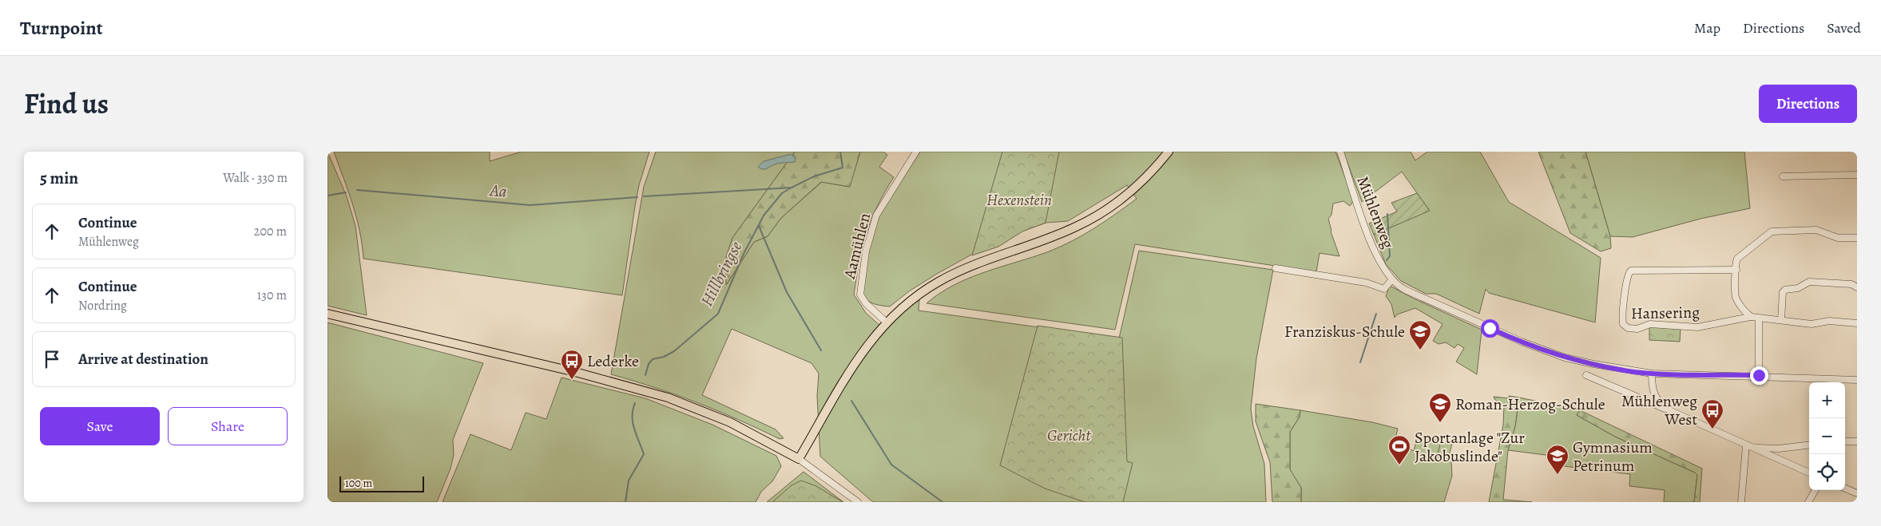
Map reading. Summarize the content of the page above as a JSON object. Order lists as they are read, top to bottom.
{
  "streets": {
    "street": ["Mühlenweg", "Aamühlen", "Hansering"]
  },
  "water": ["Aa", "Hillbringse"],
  "parks": ["Hexenstein", "Gericht"],
  "places": {
    "school or university": ["Franziskus-Schule", "Roman-Herzog-Schule", "Gymnasium Petrinum"],
    "bus stop": ["Lederke", "Mühlenweg West"],
    "sports": ["Sportanlage \"Zur Jakobuslinde\""]
  },
  "scale_bar": "100 m",
  "page": {
    "header": "Turnpoint",
    "nav": ["Map", "Directions", "Saved"],
    "title": "Find us",
    "buttons": [
      "Directions",
      ["Save", "Share"]
    ],
    "heading": ["5 min", "Walk · 330 m"],
    "list": [
      ["Continue", "Mühlenweg", "200 m"],
      ["Continue", "Nordring", "130 m"],
      "Arrive at destination"
    ],
    "map_buttons": ["+", "−"],
    "scale": "100 m"
  }
}
